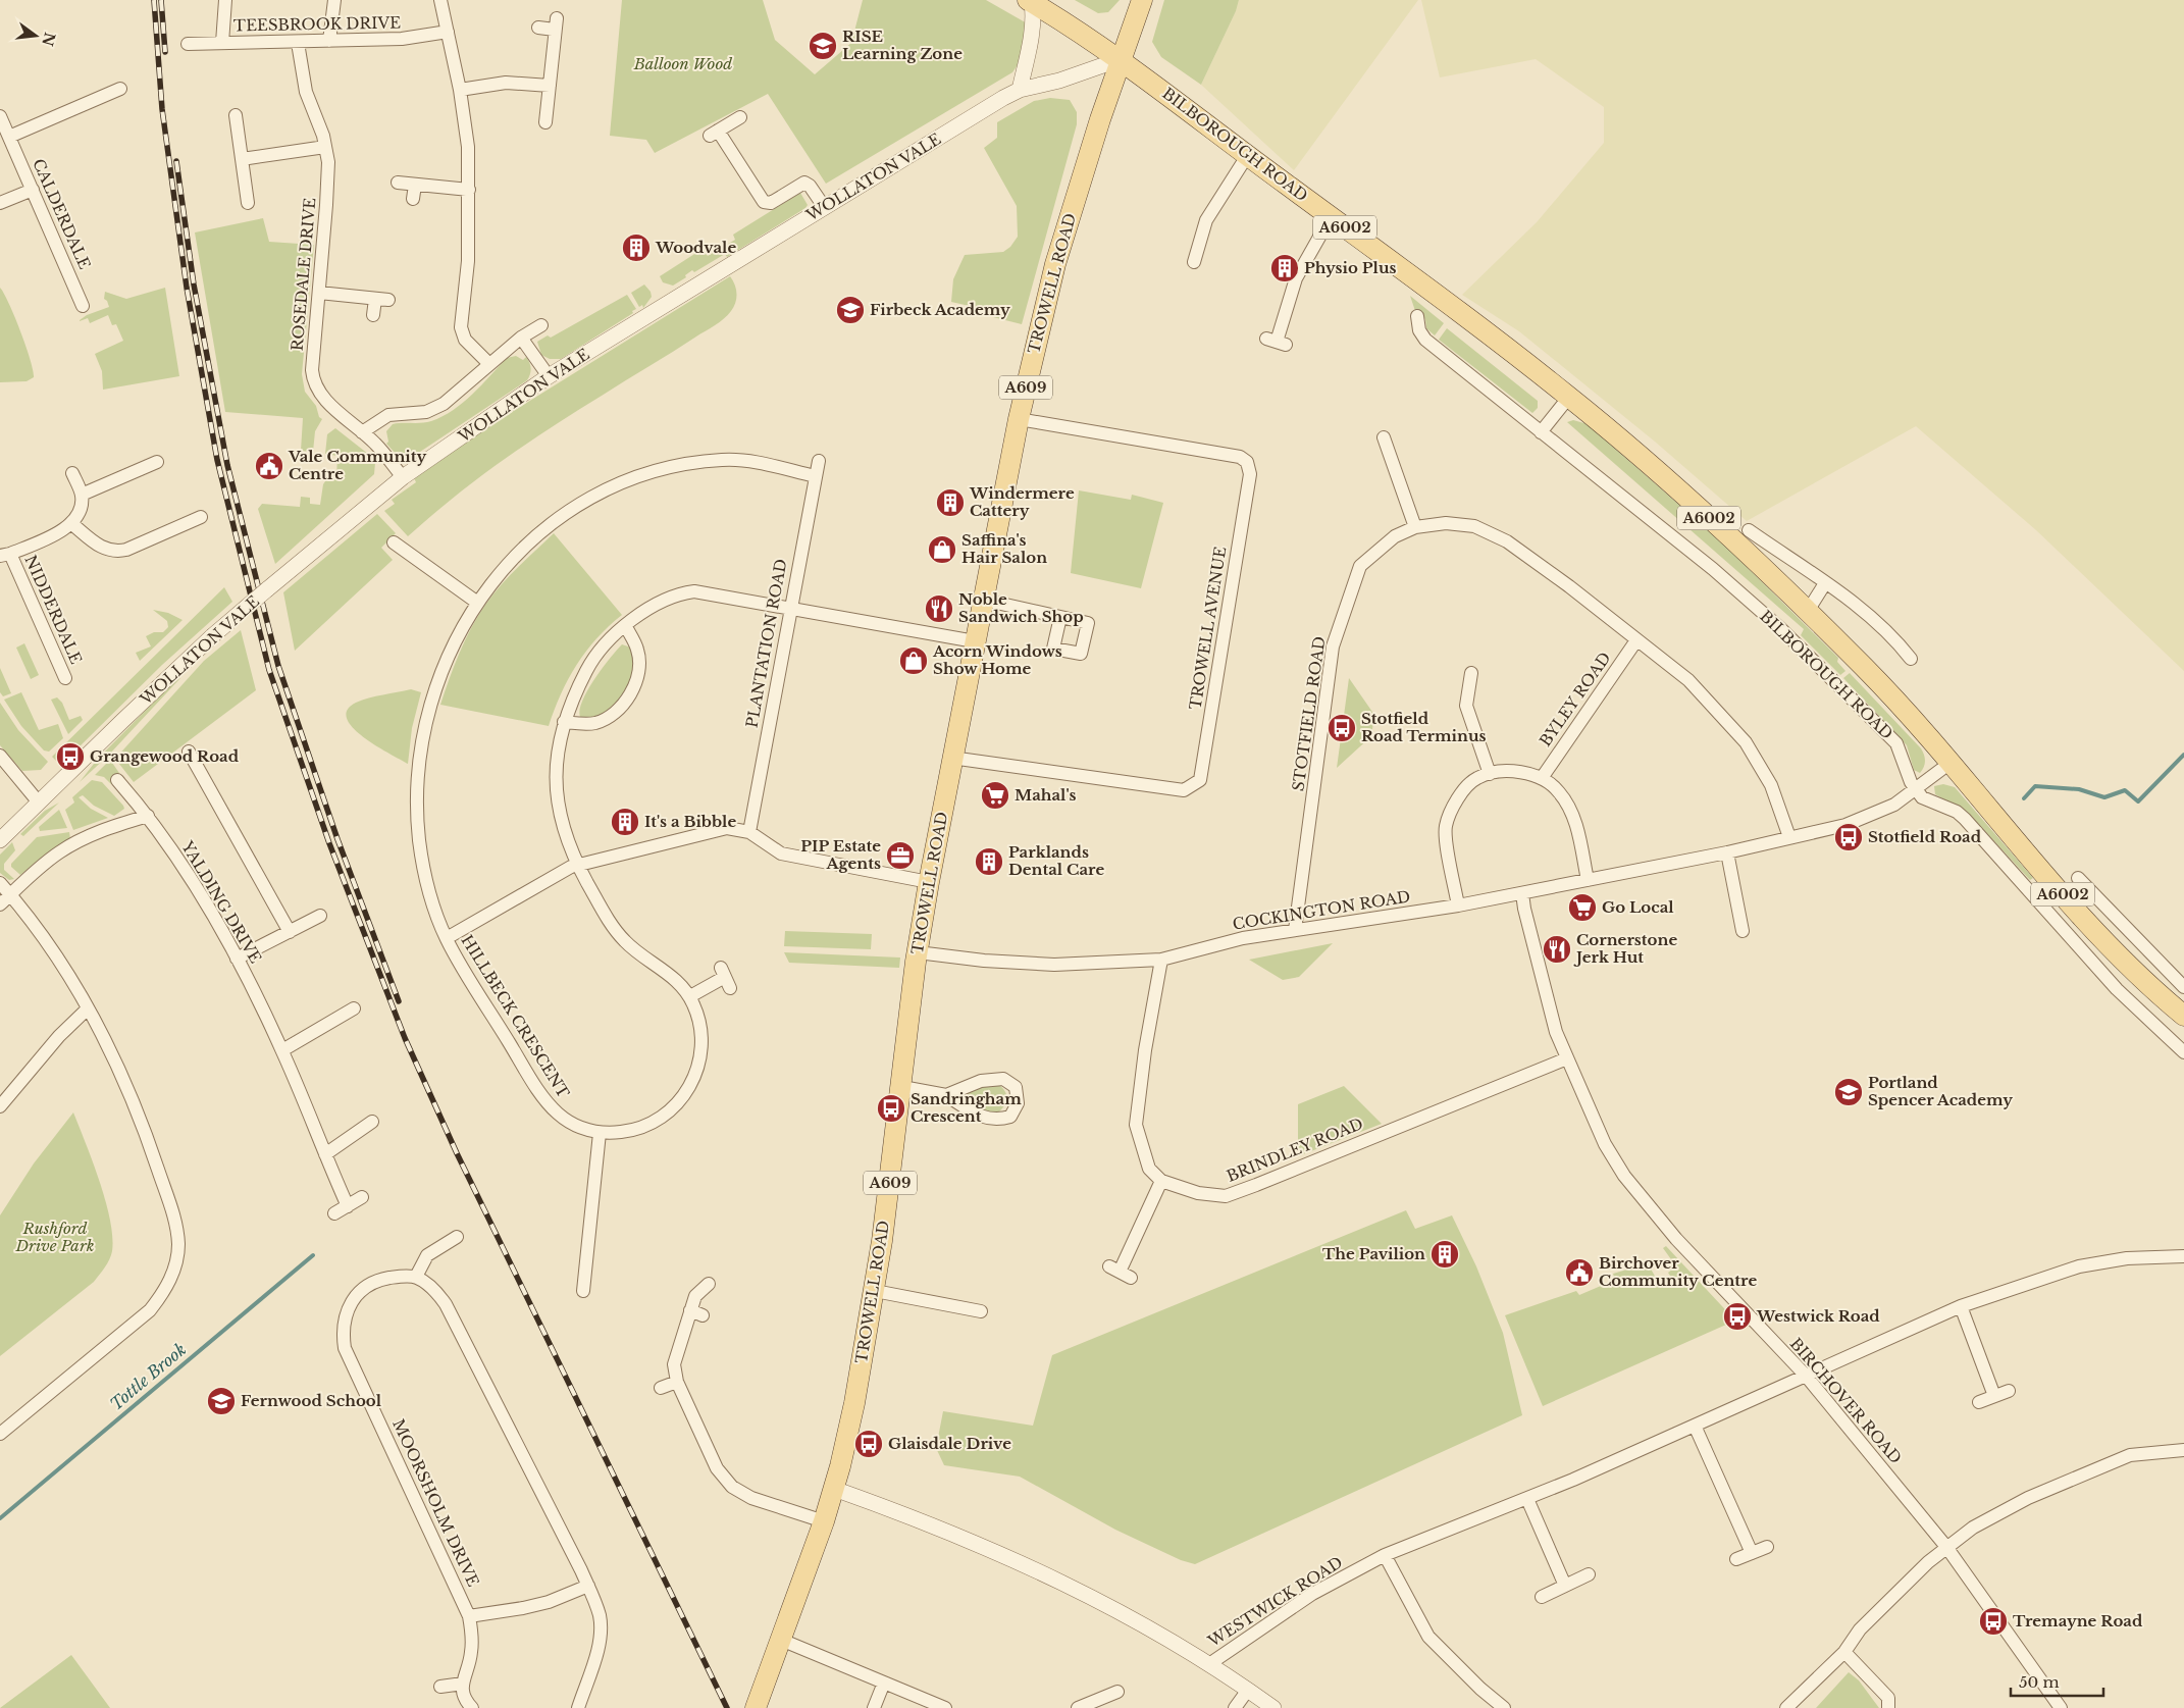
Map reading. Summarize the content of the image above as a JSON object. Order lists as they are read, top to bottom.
{
  "streets": {
    "main road": [
      "BILBOROUGH ROAD",
      "A6002",
      "TROWELL ROAD",
      "A609"
    ],
    "street": [
      "TEESBROOK DRIVE",
      "WOLLATON VALE",
      "CALDERDALE",
      "ROSEDALE DRIVE",
      "NIDDERDALE",
      "TROWELL AVENUE",
      "PLANTATION ROAD",
      "BYLEY ROAD",
      "STOTFIELD ROAD",
      "YALDING DRIVE",
      "COCKINGTON ROAD",
      "HILLBECK CRESCENT",
      "BRINDLEY ROAD",
      "BIRCHOVER ROAD",
      "MOORSHOLM DRIVE",
      "WESTWICK ROAD"
    ]
  },
  "crossings": [
    ["TEESBROOK DRIVE", "ROSEDALE DRIVE"],
    ["BILBOROUGH ROAD", "WOLLATON VALE"],
    ["BILBOROUGH ROAD", "A6002"],
    ["BILBOROUGH ROAD", "TROWELL ROAD"],
    ["BILBOROUGH ROAD", "A609"],
    ["BILBOROUGH ROAD", "COCKINGTON ROAD"],
    ["WOLLATON VALE", "A6002"],
    ["WOLLATON VALE", "ROSEDALE DRIVE"],
    ["WOLLATON VALE", "TROWELL ROAD"],
    ["WOLLATON VALE", "A609"],
    ["A6002", "TROWELL ROAD"],
    ["A6002", "A609"],
    ["TROWELL ROAD", "A609"],
    ["TROWELL ROAD", "TROWELL AVENUE"],
    ["TROWELL ROAD", "COCKINGTON ROAD"],
    ["TROWELL ROAD", "HILLBECK CRESCENT"],
    ["PLANTATION ROAD", "HILLBECK CRESCENT"],
    ["BYLEY ROAD", "STOTFIELD ROAD"],
    ["BYLEY ROAD", "COCKINGTON ROAD"],
    ["BYLEY ROAD", "BIRCHOVER ROAD"],
    ["STOTFIELD ROAD", "COCKINGTON ROAD"],
    ["COCKINGTON ROAD", "BIRCHOVER ROAD"],
    ["BRINDLEY ROAD", "BIRCHOVER ROAD"],
    ["BIRCHOVER ROAD", "WESTWICK ROAD"]
  ],
  "water": ["Tottle Brook"],
  "parks": ["Balloon Wood", "Rushford Drive Park"],
  "places": {
    "school or university": [
      "RISE Learning Zone",
      "Firbeck Academy",
      "Portland Spencer Academy",
      "Fernwood School"
    ],
    "building": [
      "Woodvale",
      "Physio Plus",
      "Windermere Cattery",
      "It's a Bibble",
      "Parklands Dental Care",
      "The Pavilion"
    ],
    "public building": ["Vale Community Centre", "Birchover Community Centre"],
    "shop": ["Saffina's Hair Salon", "Acorn Windows Show Home"],
    "restaurant": ["Noble Sandwich Shop", "Cornerstone Jerk Hut"],
    "bus stop": [
      "Stotfield Road Terminus",
      "Grangewood Road",
      "Stotfield Road",
      "Sandringham Crescent",
      "Westwick Road",
      "Glaisdale Drive",
      "Tremayne Road"
    ],
    "supermarket": ["Mahal's", "Go Local"],
    "office": ["PIP Estate Agents"]
  },
  "scale_bar": "50 m",
  "north": "right"
}
